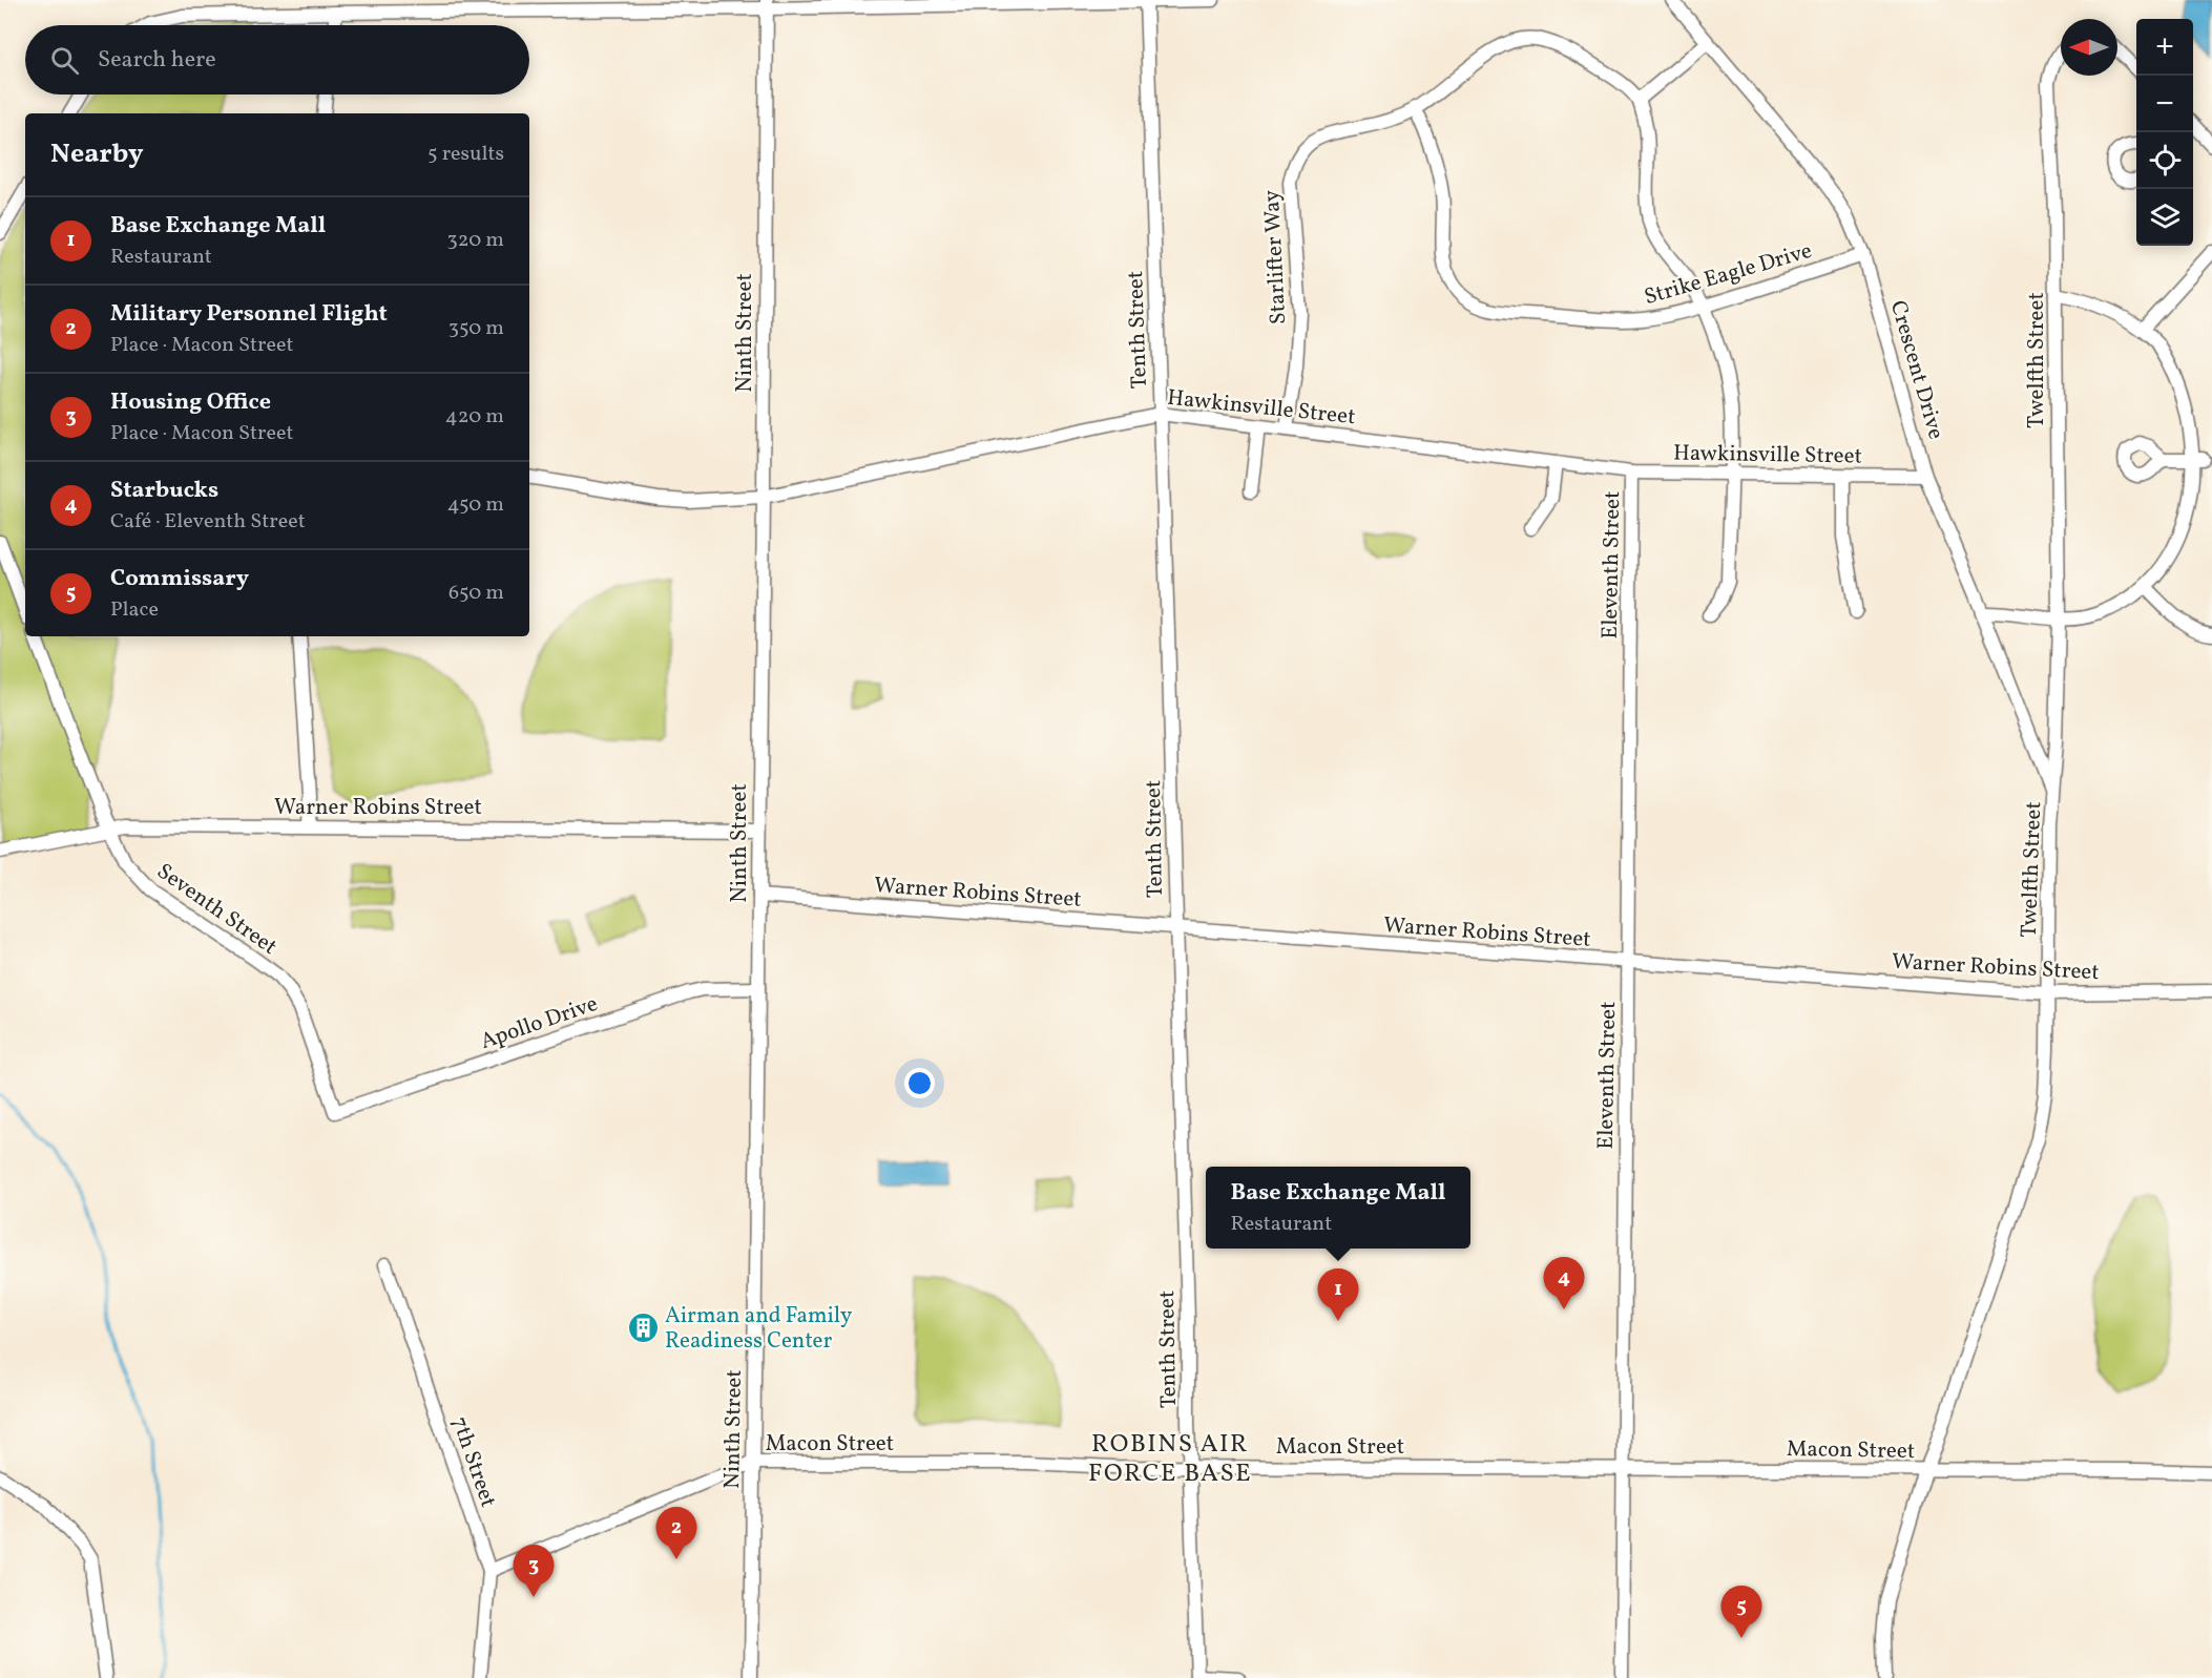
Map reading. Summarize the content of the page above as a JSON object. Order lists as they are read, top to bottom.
{
  "streets": {
    "street": [
      "Starlifter Way",
      "Strike Eagle Drive",
      "Tenth Street",
      "Ninth Street",
      "Twelfth Street",
      "Crescent Drive",
      "Hawkinsville Street",
      "Eleventh Street",
      "Warner Robins Street",
      "Seventh Street",
      "Apollo Drive",
      "Macon Street",
      "7th Street"
    ]
  },
  "crossings": [
    ["Starlifter Way", "Strike Eagle Drive"],
    ["Starlifter Way", "Hawkinsville Street"],
    ["Strike Eagle Drive", "Crescent Drive"],
    ["Tenth Street", "Hawkinsville Street"],
    ["Tenth Street", "Warner Robins Street"],
    ["Tenth Street", "Macon Street"],
    ["Ninth Street", "Hawkinsville Street"],
    ["Ninth Street", "Warner Robins Street"],
    ["Ninth Street", "Apollo Drive"],
    ["Ninth Street", "Macon Street"],
    ["Twelfth Street", "Crescent Drive"],
    ["Twelfth Street", "Warner Robins Street"],
    ["Twelfth Street", "Macon Street"],
    ["Crescent Drive", "Hawkinsville Street"],
    ["Hawkinsville Street", "Eleventh Street"],
    ["Eleventh Street", "Warner Robins Street"],
    ["Eleventh Street", "Macon Street"],
    ["Warner Robins Street", "Seventh Street"],
    ["Seventh Street", "Apollo Drive"],
    ["Macon Street", "7th Street"]
  ],
  "districts": ["ROBINS AIR FORCE BASE"],
  "places": {
    "building": ["Airman and Family Readiness Center"]
  },
  "north": "left",
  "page": {
    "map_buttons": ["+", "−"],
    "search": "Search here",
    "heading": ["Nearby", "5 results"],
    "list": [
      {
        "mark": "1",
        "name": "Base Exchange Mall",
        "note": "Restaurant",
        "value": "320 m"
      },
      {
        "mark": "2",
        "name": "Military Personnel Flight",
        "note": "Place · Macon Street",
        "value": "350 m"
      },
      {
        "mark": "3",
        "name": "Housing Office",
        "note": "Place · Macon Street",
        "value": "420 m"
      },
      {
        "mark": "4",
        "name": "Starbucks",
        "note": "Café · Eleventh Street",
        "value": "450 m"
      },
      {
        "mark": "5",
        "name": "Commissary",
        "note": "Place",
        "value": "650 m"
      }
    ],
    "popup": ["Base Exchange Mall", "Restaurant"],
    "pins": [
      "4",
      "1",
      "2",
      "3",
      "5"
    ]
  }
}
